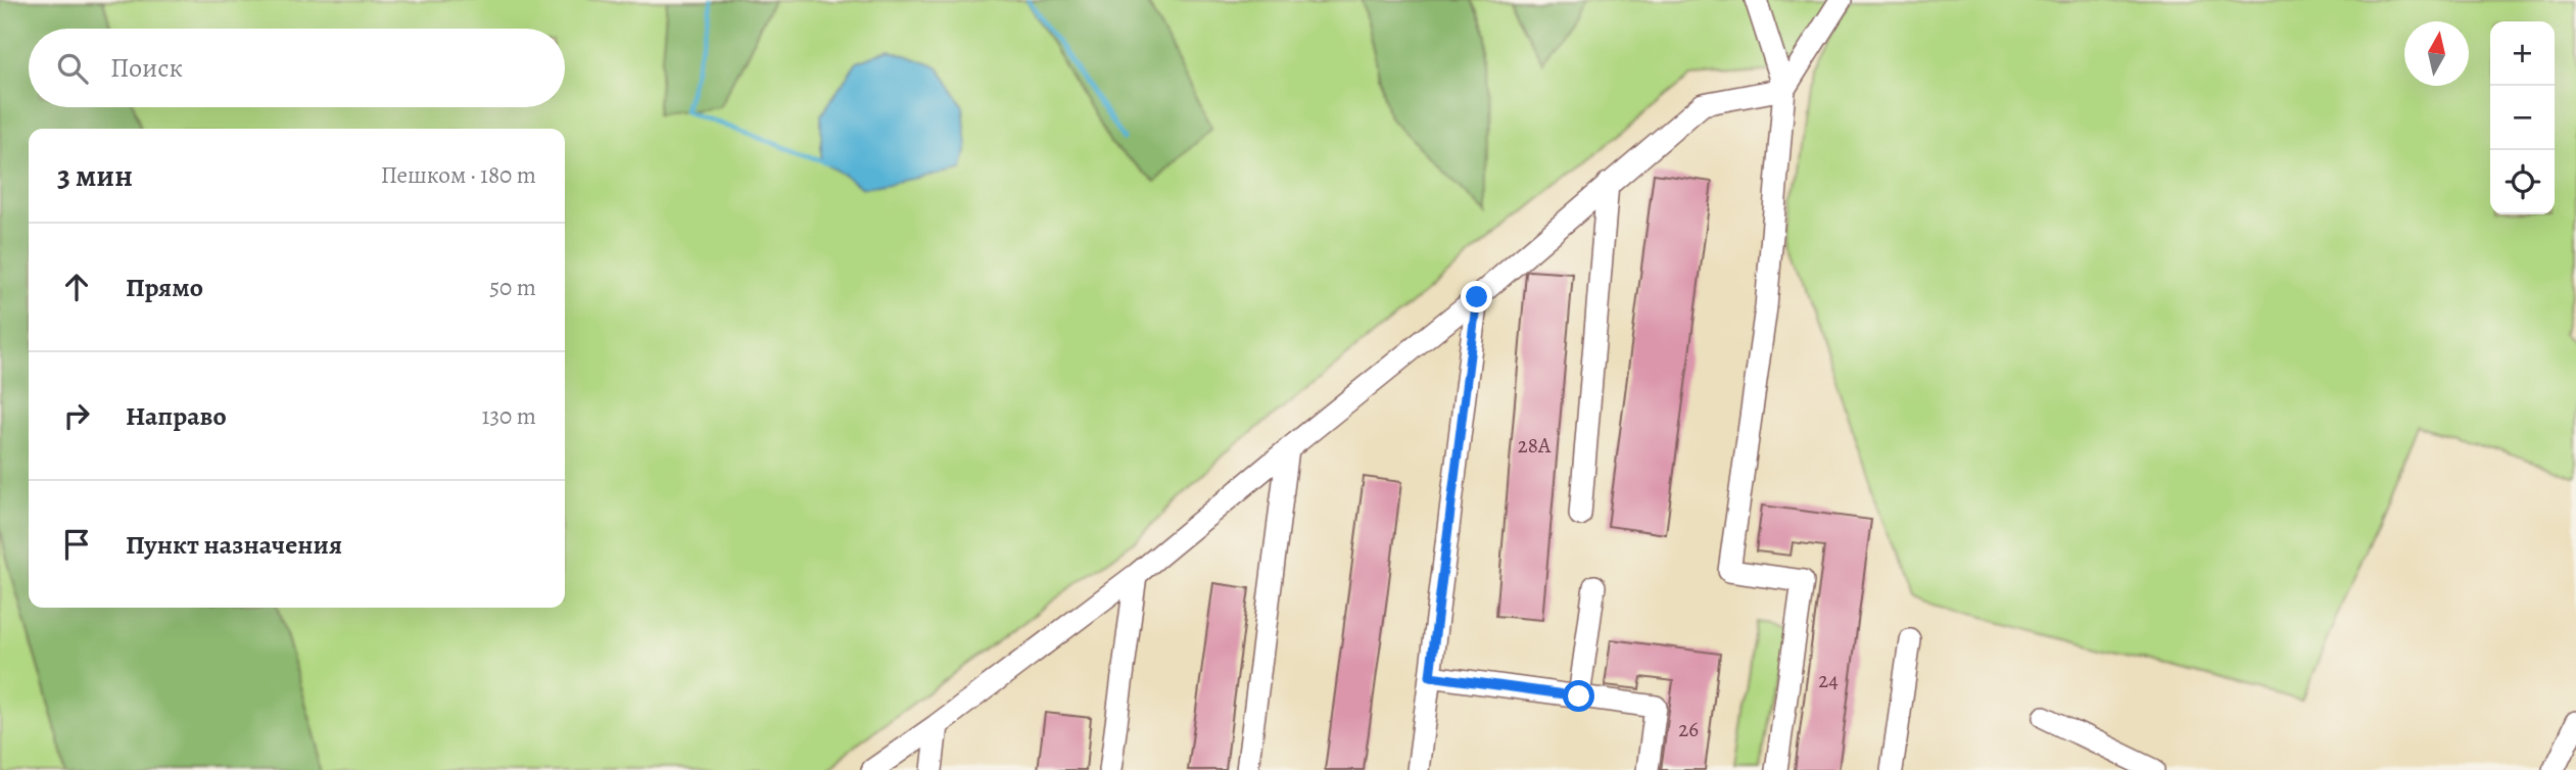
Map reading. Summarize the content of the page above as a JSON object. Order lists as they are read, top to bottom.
{
  "house_numbers": ["28А", "24", "26"],
  "north": "top",
  "page": {
    "map_buttons": ["+", "−"],
    "search": "Поиск",
    "heading": ["3 мин", "Пешком · 180 m"],
    "list": [
      ["Прямо", "50 m"],
      ["Направо", "130 m"],
      "Пункт назначения"
    ]
  }
}
